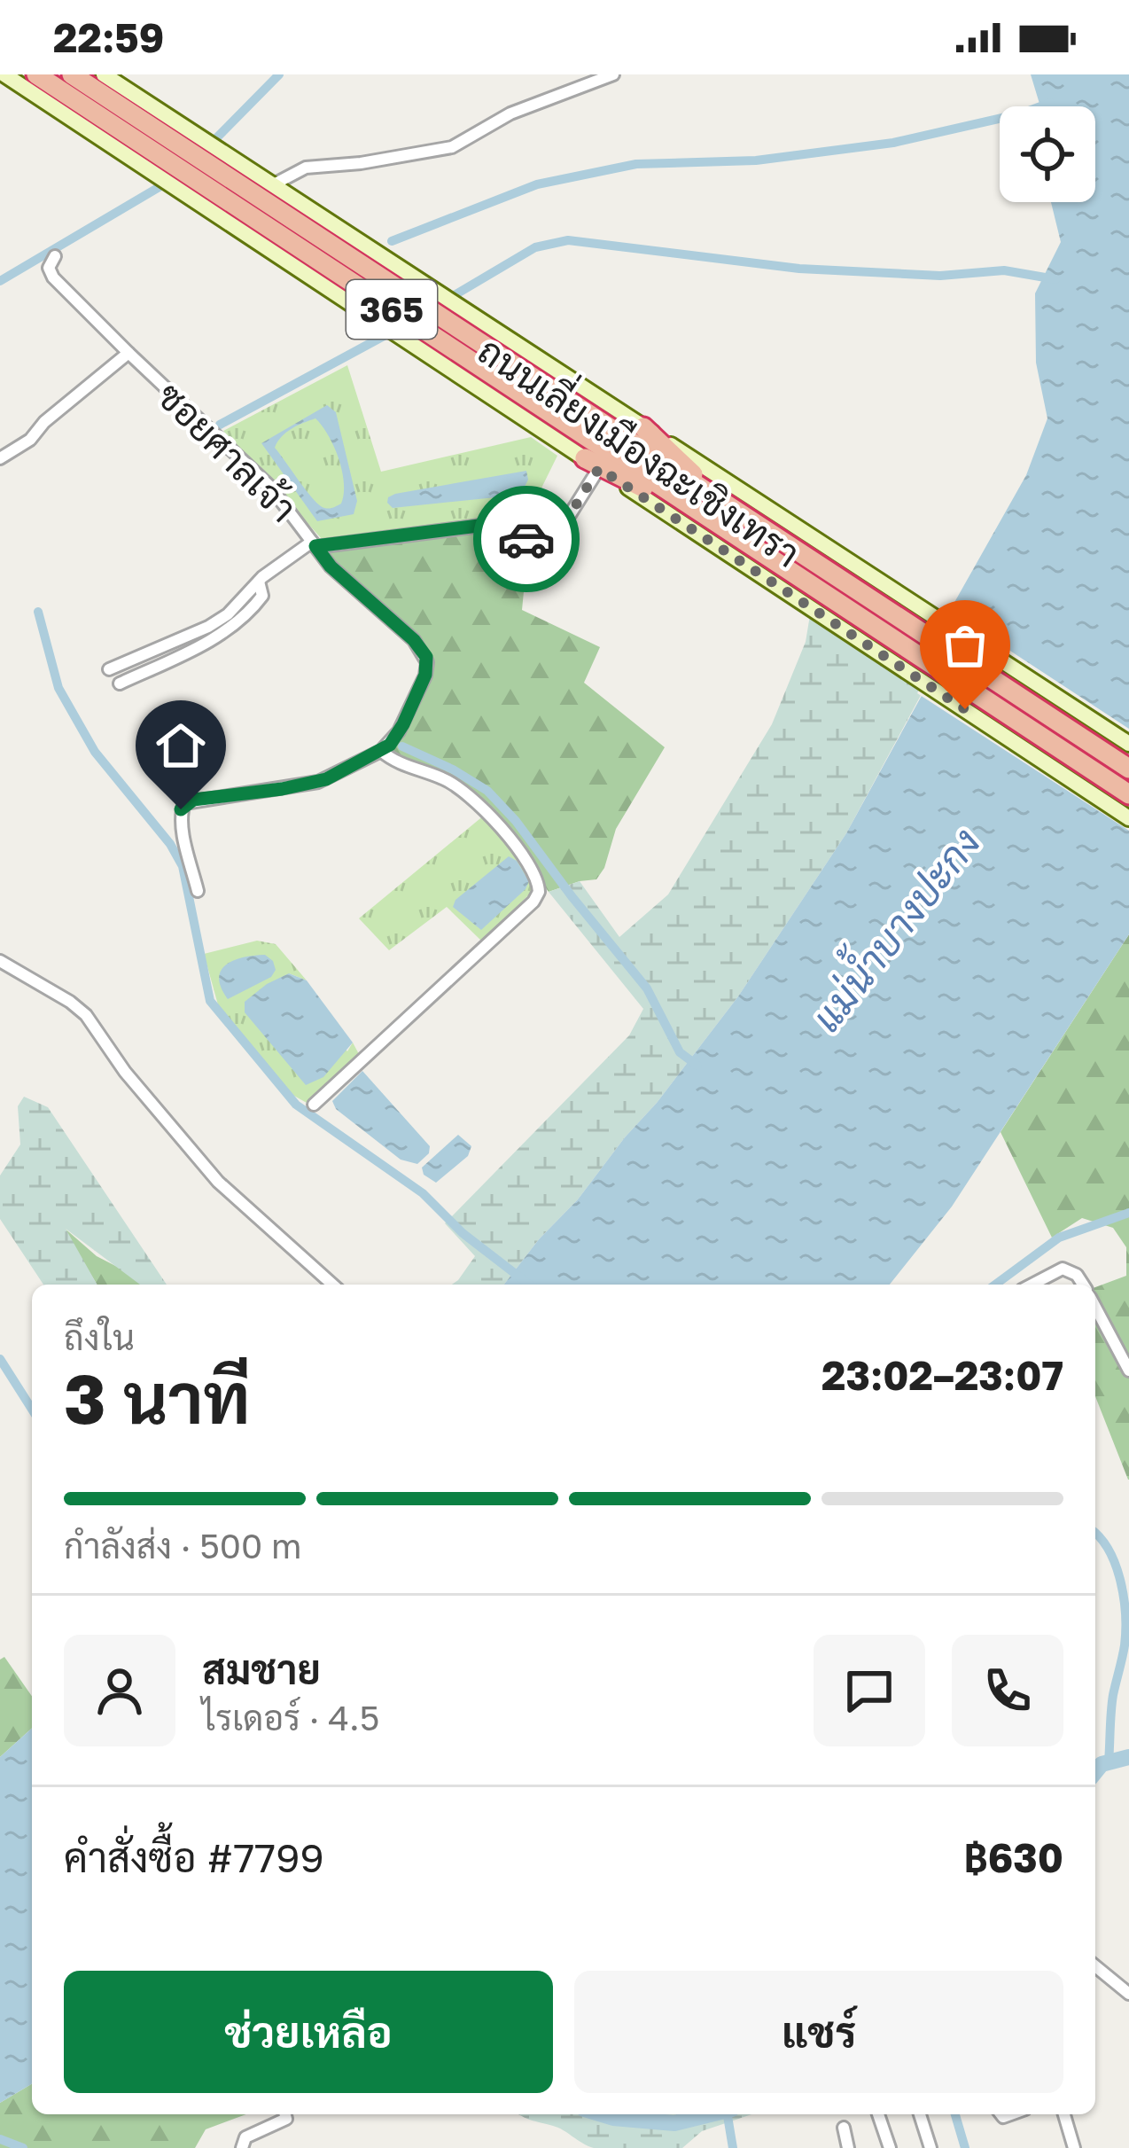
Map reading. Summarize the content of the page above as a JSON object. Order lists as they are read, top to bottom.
{
  "streets": {
    "highway": ["365", "ถนนเลี่ยงเมืองฉะเชิงเทรา"],
    "street": ["ซอยศาลเจ้า"]
  },
  "water": ["แม่น้ำบางปะกง"],
  "page": {
    "status": "22:59",
    "heading": ["3 นาที", "ถึงใน", "23:02–23:07"],
    "panel": [
      "สมชาย",
      "ไรเดอร์ · 4.5",
      "คำสั่งซื้อ #7799",
      "฿630"
    ],
    "bar": "กำลังส่ง · 500 m",
    "buttons": ["ช่วยเหลือ", "แชร์"]
  }
}
